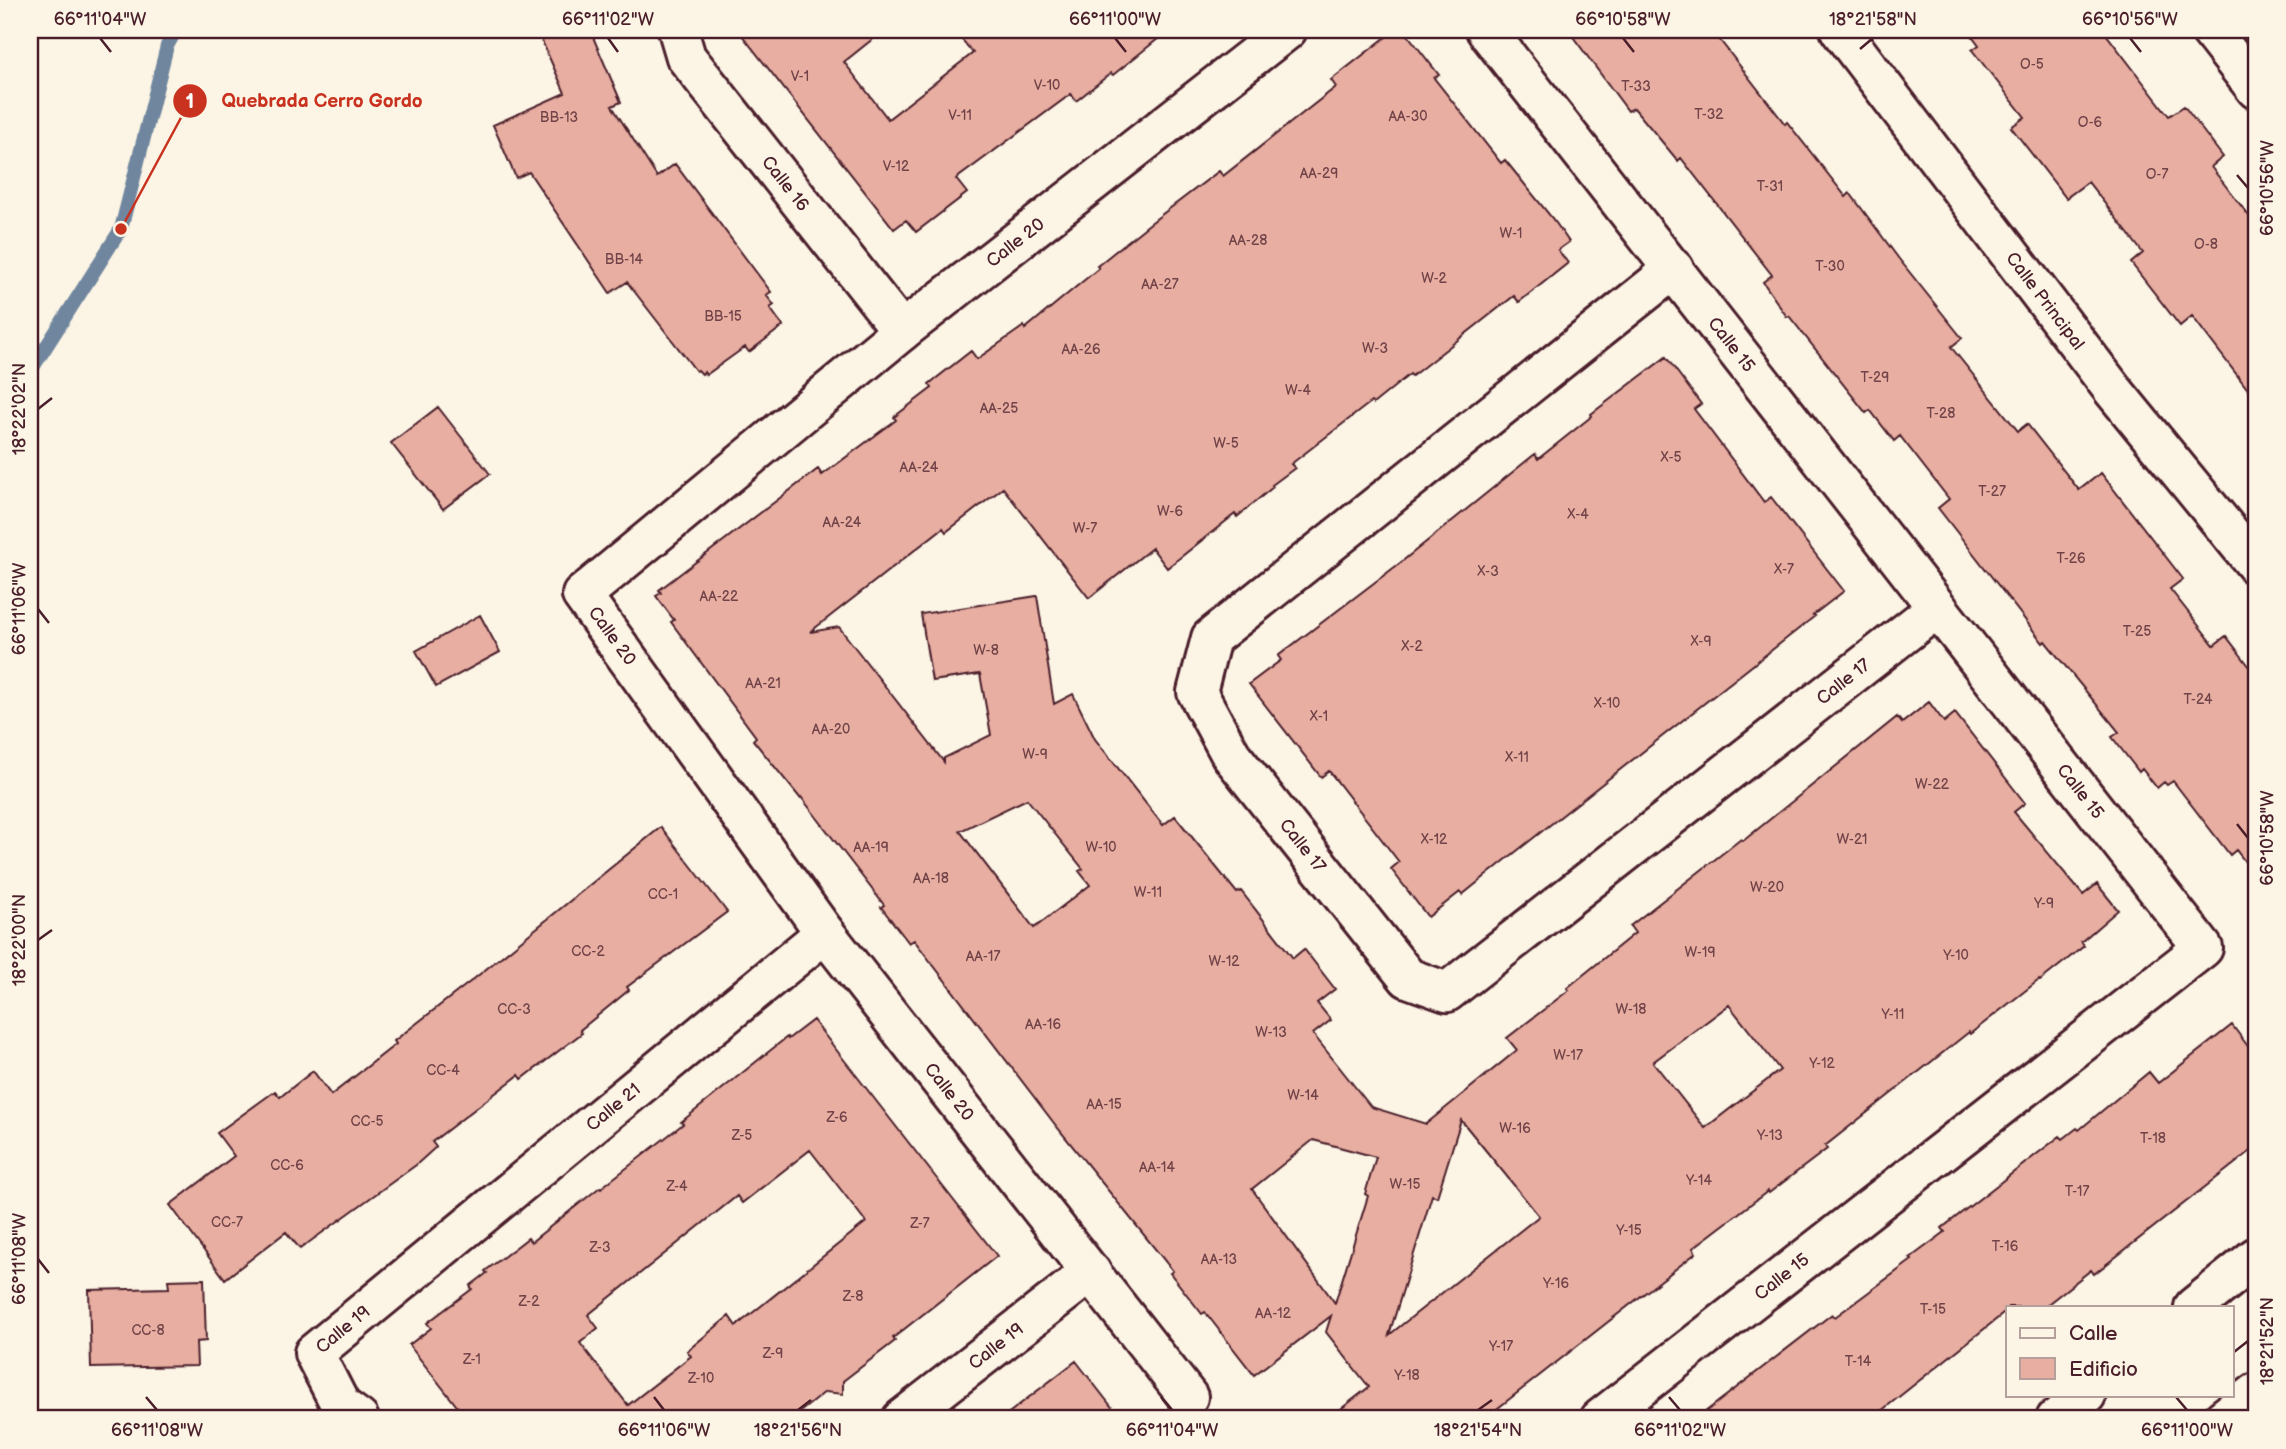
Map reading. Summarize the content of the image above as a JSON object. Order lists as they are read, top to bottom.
{
  "streets": {
    "main road": [
      "Calle 16",
      "Calle 20",
      "Calle Principal",
      "Calle 15",
      "Calle 17",
      "Calle 21",
      "Calle 19"
    ]
  },
  "crossings": [
    ["Calle 16", "Calle 20"],
    ["Calle 20", "Calle 21"],
    ["Calle 20", "Calle 19"],
    ["Calle 15", "Calle 17"],
    ["Calle 21", "Calle 19"]
  ],
  "places": ["Quebrada Cerro Gordo"],
  "house_numbers": [
    "O-5",
    "V-1",
    "V-10",
    "T-33",
    "T-32",
    "V-11",
    "AA-30",
    "BB-13",
    "O-6",
    "V-12",
    "AA-29",
    "O-7",
    "T-31",
    "W-1",
    "AA-28",
    "O-8",
    "BB-14",
    "T-30",
    "W-2",
    "AA-27",
    "BB-15",
    "W-3",
    "AA-26",
    "T-29",
    "W-4",
    "AA-25",
    "T-28",
    "W-5",
    "X-5",
    "AA-24",
    "T-27",
    "W-6",
    "X-4",
    "AA-24",
    "W-7",
    "T-26",
    "X-7",
    "X-3",
    "AA-22",
    "T-25",
    "X-9",
    "X-2",
    "W-8",
    "AA-21",
    "T-24",
    "X-10",
    "X-1",
    "AA-20",
    "W-9",
    "X-11",
    "W-22",
    "X-12",
    "W-21",
    "AA-19",
    "W-10",
    "AA-18",
    "W-20",
    "W-11",
    "CC-1",
    "Y-9",
    "CC-2",
    "W-19",
    "Y-10",
    "AA-17",
    "W-12",
    "CC-3",
    "W-18",
    "Y-11",
    "AA-16",
    "W-13",
    "W-17",
    "Y-12",
    "CC-4",
    "W-14",
    "AA-15",
    "Z-6",
    "CC-5",
    "W-16",
    "Z-5",
    "Y-13",
    "T-18",
    "CC-6",
    "AA-14",
    "Y-14",
    "W-15",
    "Z-4",
    "T-17",
    "CC-7",
    "Z-7",
    "Y-15",
    "T-16",
    "Z-3",
    "AA-13",
    "Y-16",
    "Z-8",
    "Z-2",
    "T-15",
    "AA-12",
    "CC-8",
    "Y-17",
    "Z-9",
    "Z-1",
    "T-14",
    "Y-18",
    "Z-10"
  ],
  "legend": ["Calle", "Edificio"],
  "coordinates": [
    "66°11'04\"W",
    "66°11'02\"W",
    "66°11'00\"W",
    "66°10'58\"W",
    "18°21'58\"N",
    "66°10'56\"W",
    "18°22'02\"N",
    "66°11'06\"W",
    "18°22'00\"N",
    "66°11'08\"W",
    "18°21'52\"N",
    "18°21'56\"N",
    "18°21'54\"N"
  ]
}
